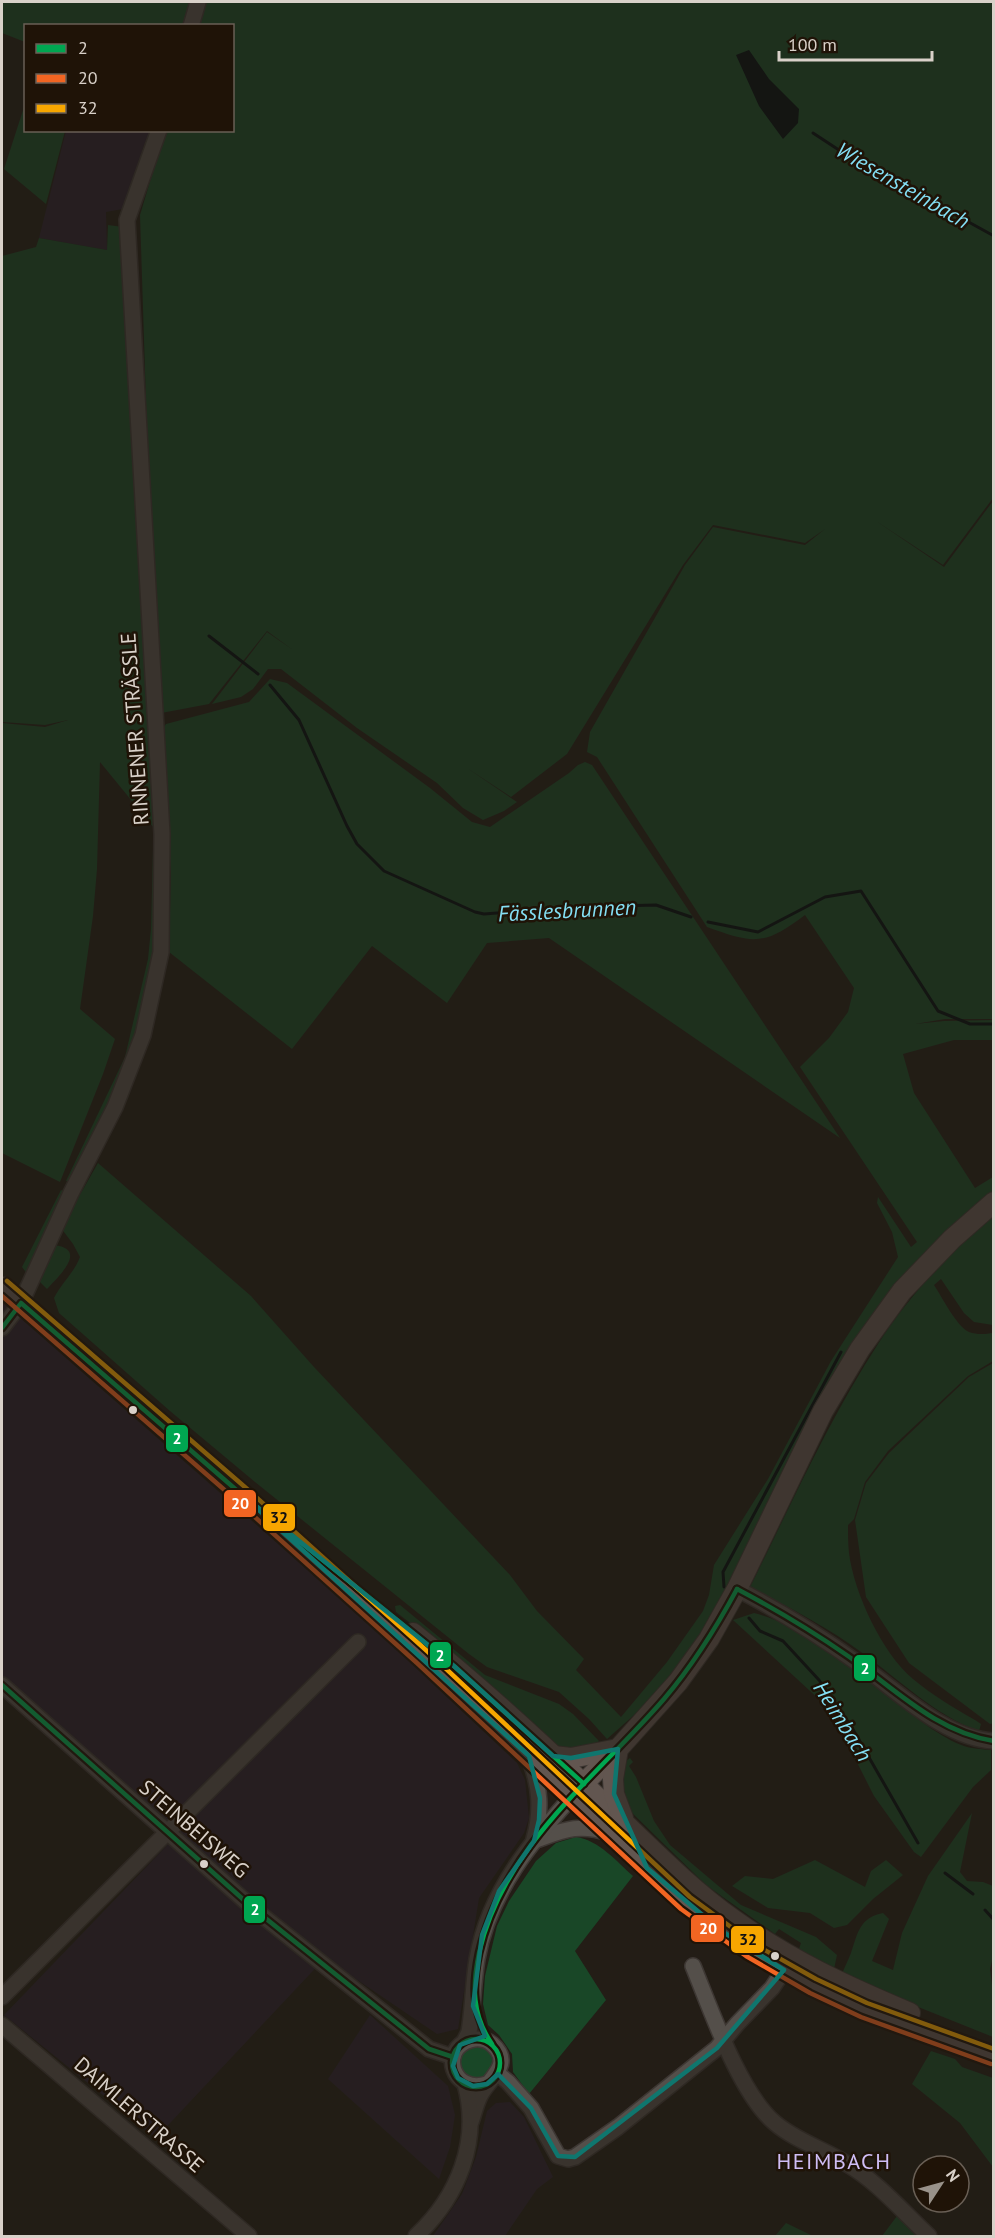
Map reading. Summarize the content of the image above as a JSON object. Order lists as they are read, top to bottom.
{
  "streets": {
    "street": ["RINNENER STRÄSSLE", "STEINBEISWEG", "DAIMLERSTRASSE"]
  },
  "districts": ["HEIMBACH"],
  "water": ["Wiesensteinbach", "Fässlesbrunnen", "Heimbach"],
  "lines": ["transit line 32", "transit line 20", "transit line 2"],
  "legend": ["2", "20", "32"],
  "scale_bar": "100 m",
  "north": "top right"
}
